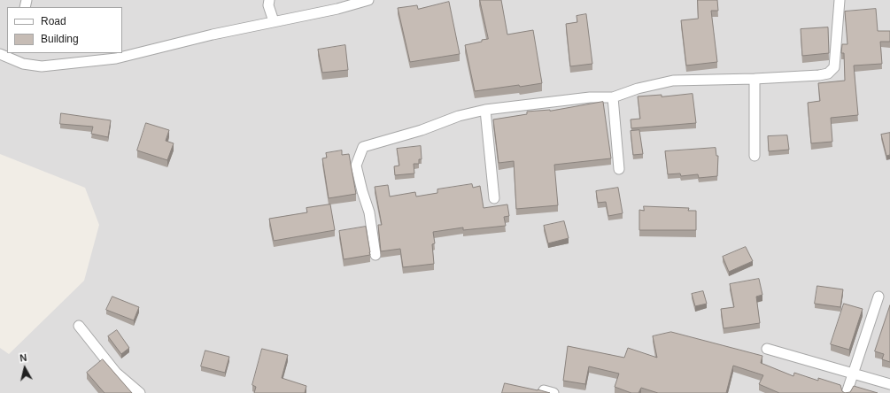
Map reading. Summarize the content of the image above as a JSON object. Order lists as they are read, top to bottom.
{
  "legend": ["Road", "Building"],
  "north": "top"
}
